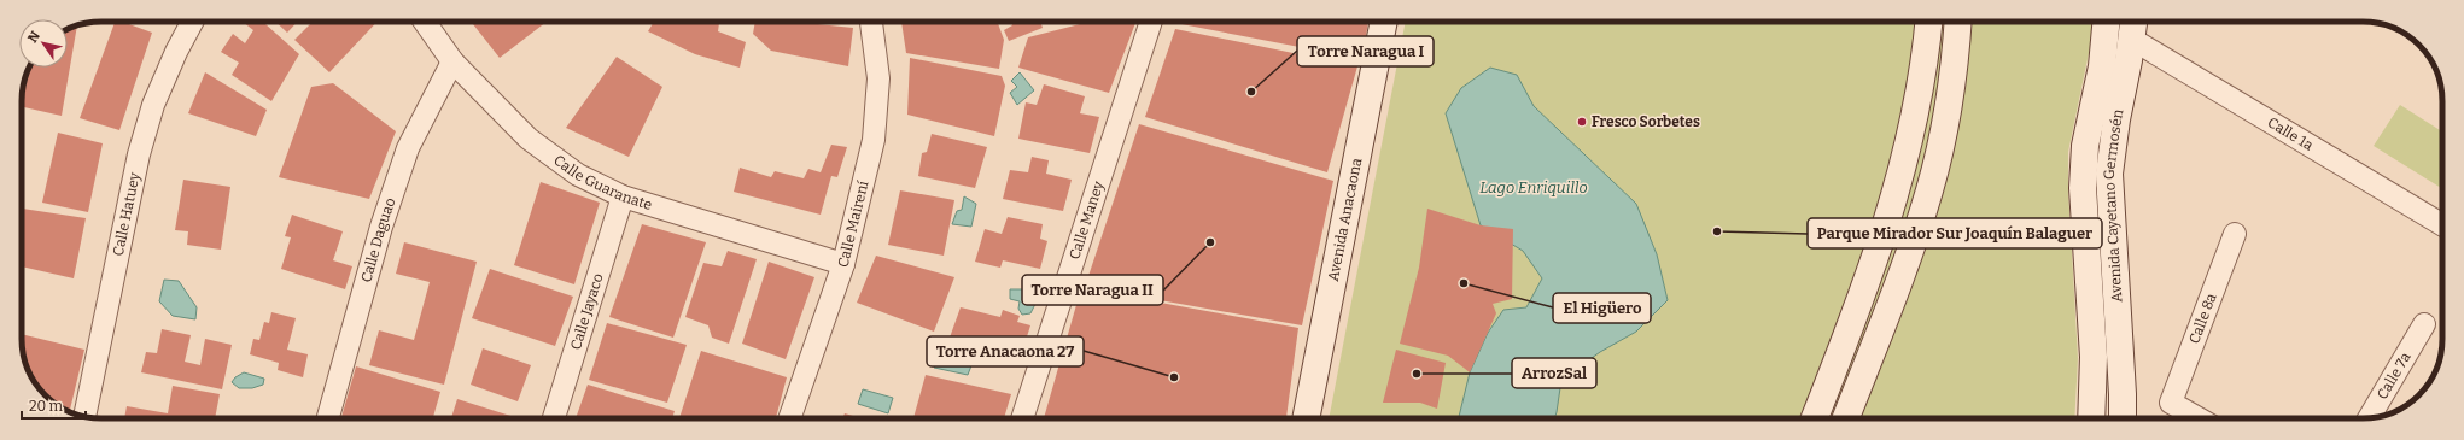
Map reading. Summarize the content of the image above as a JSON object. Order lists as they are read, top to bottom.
{
  "streets": {
    "street": [
      "Calle 1a",
      "Calle Guaranate",
      "Avenida Cayetano Germosén",
      "Calle Hatuey",
      "Calle Maney",
      "Avenida Anacaona",
      "Calle Mairení",
      "Calle Daguao",
      "Calle Jayaco",
      "Calle 8a",
      "Calle 7a"
    ]
  },
  "crossings": [
    ["Calle 1a", "Avenida Cayetano Germosén"],
    ["Calle Guaranate", "Calle Mairení"],
    ["Calle Guaranate", "Calle Daguao"],
    ["Calle Guaranate", "Calle Jayaco"]
  ],
  "water": ["Lago Enriquillo"],
  "places": [
    "Torre Naragua I",
    "Fresco Sorbetes",
    "Parque Mirador Sur Joaquín Balaguer",
    "Torre Naragua II",
    "El Higüero",
    "ArrozSal",
    "Torre Anacaona 27"
  ],
  "scale_bar": "20 m",
  "north": "top left"
}
